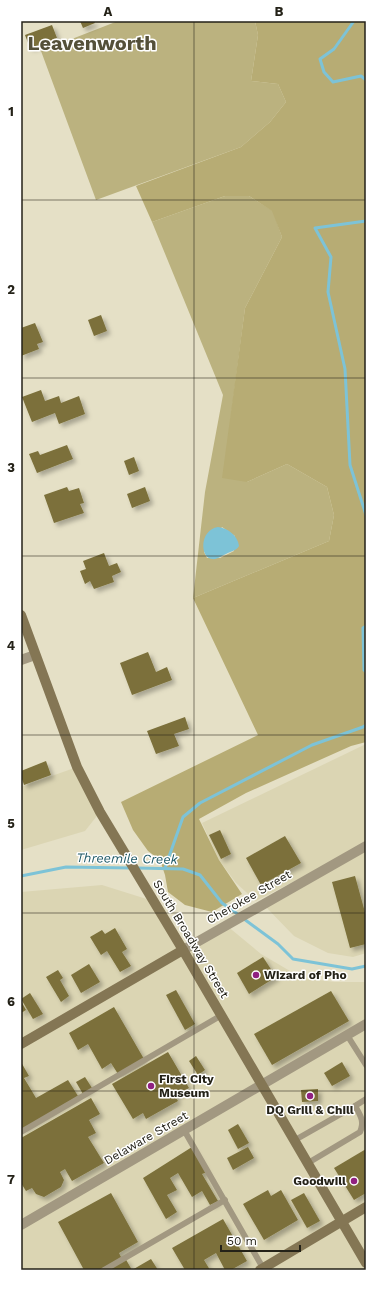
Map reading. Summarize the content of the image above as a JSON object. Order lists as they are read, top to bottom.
{
  "streets": {
    "street": ["Cherokee Street", "South Broadway Street", "Delaware Street"]
  },
  "crossings": [
    ["Cherokee Street", "South Broadway Street"],
    ["South Broadway Street", "Delaware Street"]
  ],
  "districts": ["Leavenworth"],
  "water": ["Threemile Creek"],
  "places": [
    "Wizard of Pho",
    "First City Museum",
    "DQ Grill & Chill",
    "Goodwill"
  ],
  "scale_bar": "50 m",
  "grid": {
    "columns": ["A", "B"],
    "rows": [
      "1",
      "2",
      "3",
      "4",
      "5",
      "6",
      "7"
    ]
  }
}
